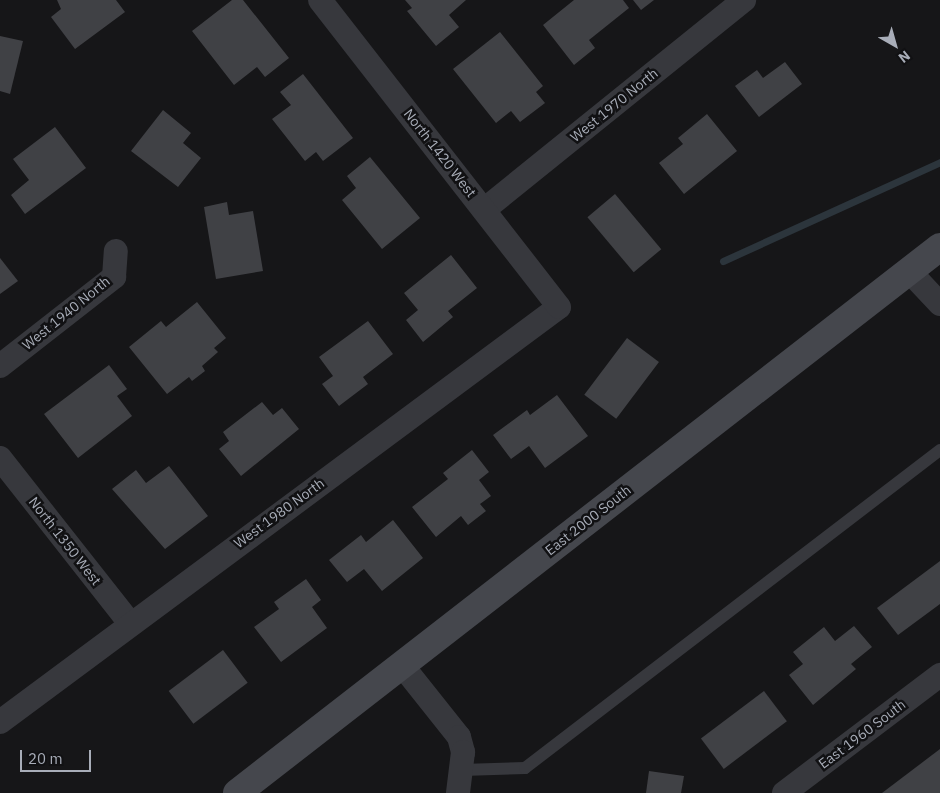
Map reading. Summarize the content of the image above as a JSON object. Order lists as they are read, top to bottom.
{
  "streets": {
    "street": [
      "West 1970 North",
      "North 1420 West",
      "West 1940 North",
      "West 1980 North",
      "East 2000 South",
      "North 1350 West",
      "East 1960 South"
    ]
  },
  "crossings": [
    ["West 1970 North", "North 1420 West"],
    ["North 1420 West", "West 1980 North"],
    ["West 1980 North", "North 1350 West"]
  ],
  "scale_bar": "20 m",
  "north": "bottom right"
}
